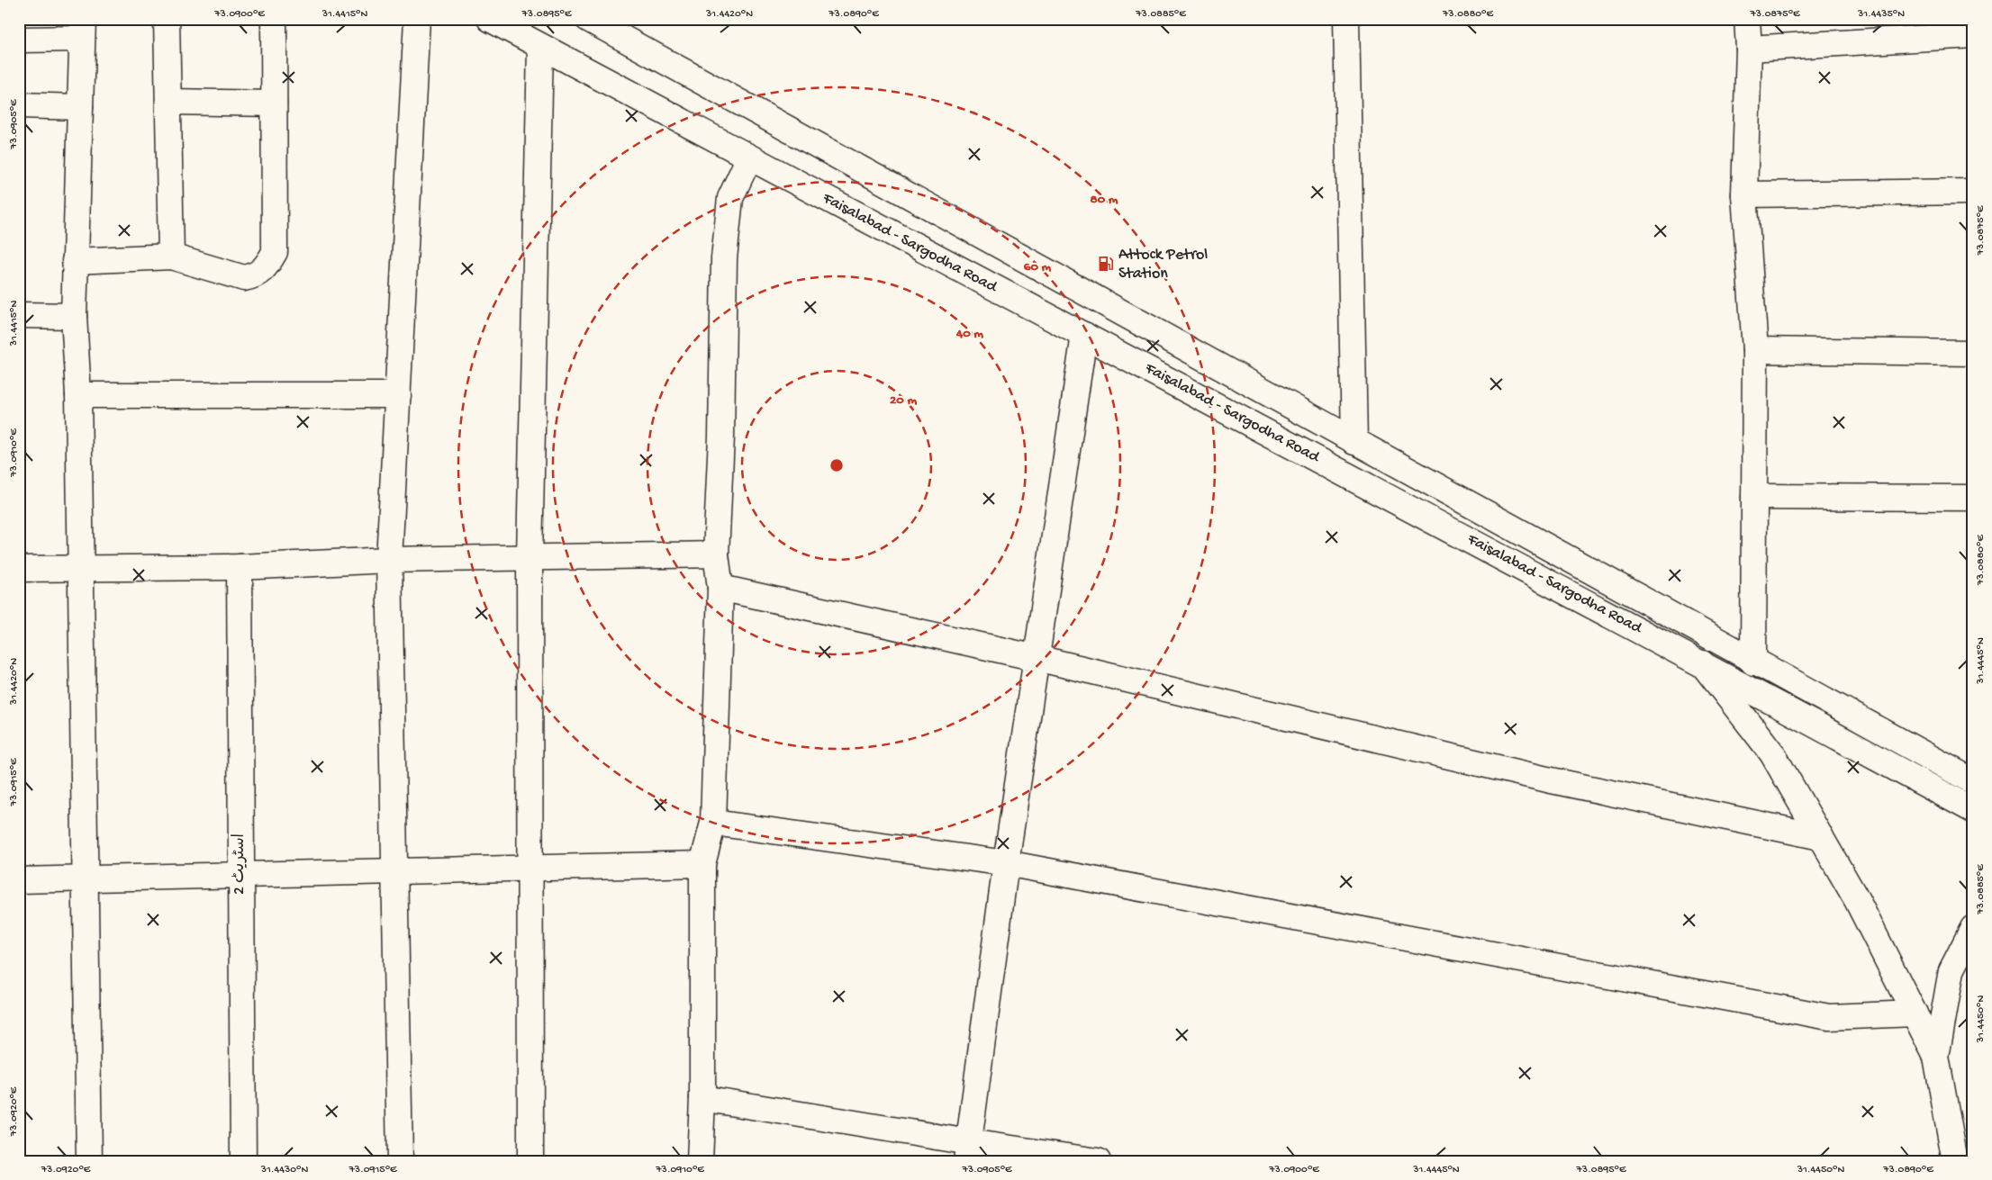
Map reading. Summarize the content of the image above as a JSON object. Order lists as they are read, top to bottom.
{
  "streets": {
    "main road": ["Faisalabad - Sargodha Road", "اسٹریٹ 2"]
  },
  "places": {
    "fuel station": ["Attock Petrol Station"]
  },
  "coordinates": [
    "73.0900°E",
    "31.4415°N",
    "73.0895°E",
    "31.4420°N",
    "73.0890°E",
    "73.0885°E",
    "73.0880°E",
    "73.0875°E",
    "31.4435°N",
    "73.0905°E",
    "73.0910°E",
    "31.4445°N",
    "73.0915°E",
    "31.4450°N",
    "73.0920°E",
    "31.4430°N"
  ],
  "rings": [
    "80 m",
    "60 m",
    "40 m",
    "20 m"
  ]
}
